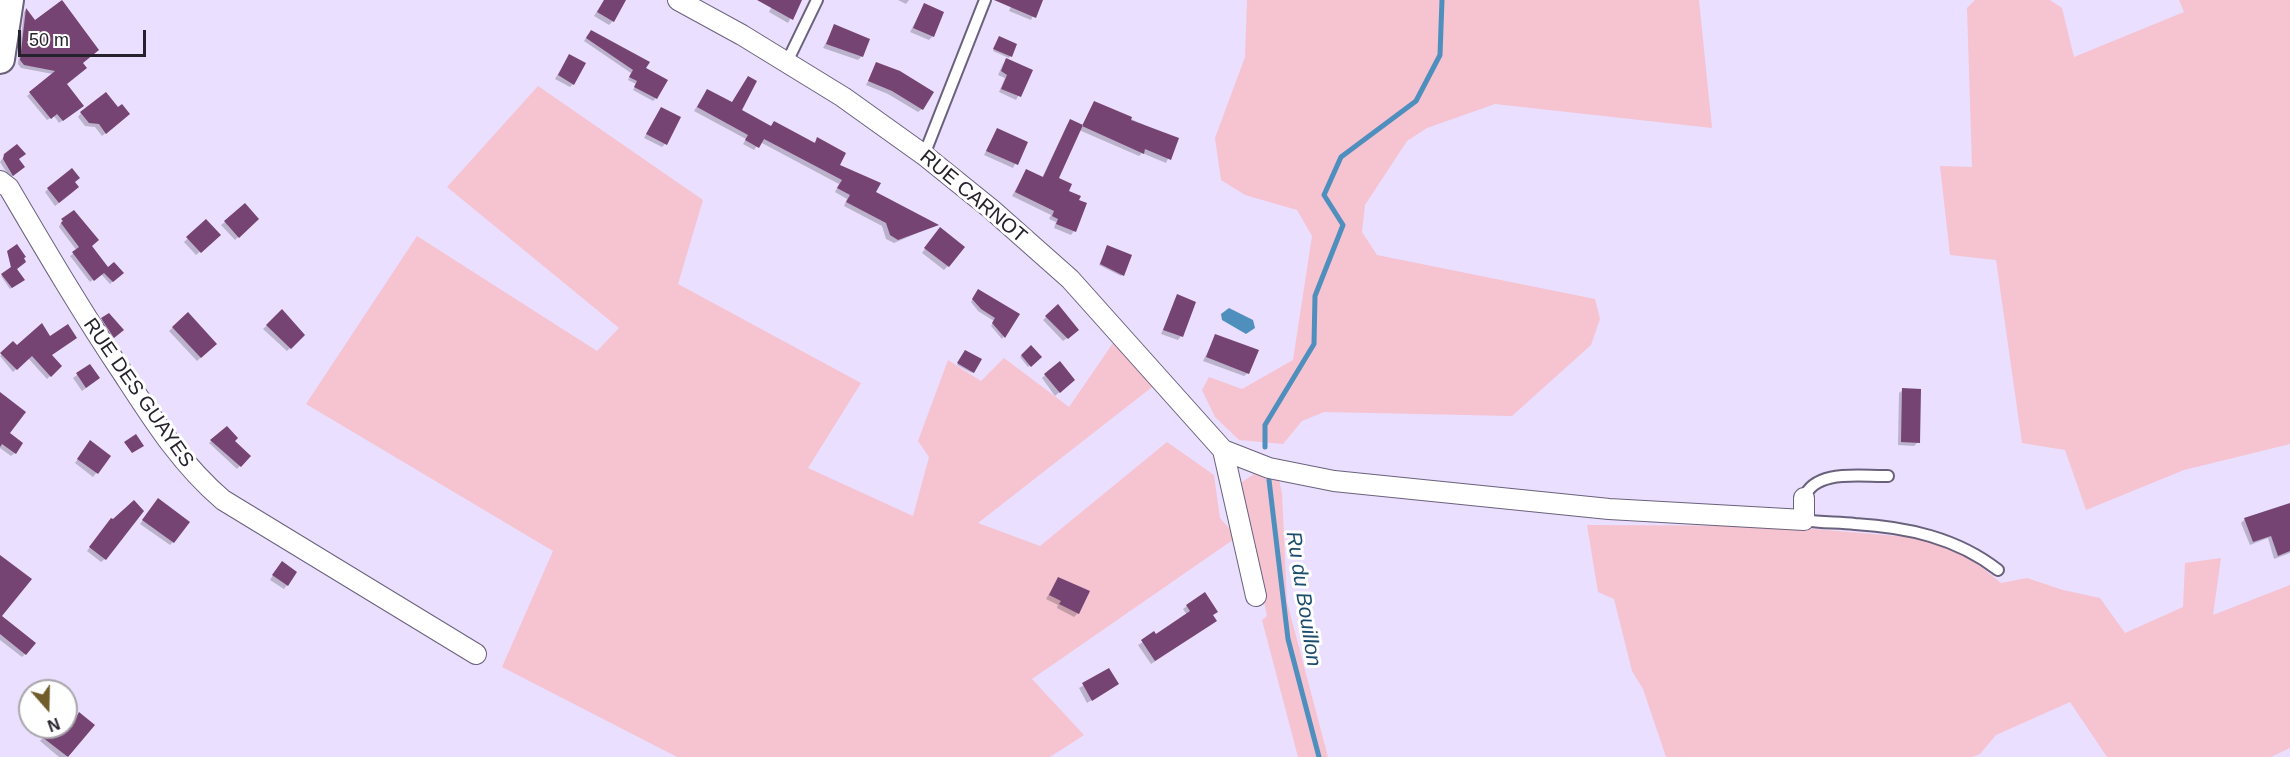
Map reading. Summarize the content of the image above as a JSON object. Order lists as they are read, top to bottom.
{
  "streets": {
    "street": ["RUE CARNOT", "RUE DES GUAYES"]
  },
  "water": ["Ru du Bouillon"],
  "scale_bar": "50 m",
  "north": "bottom"
}
